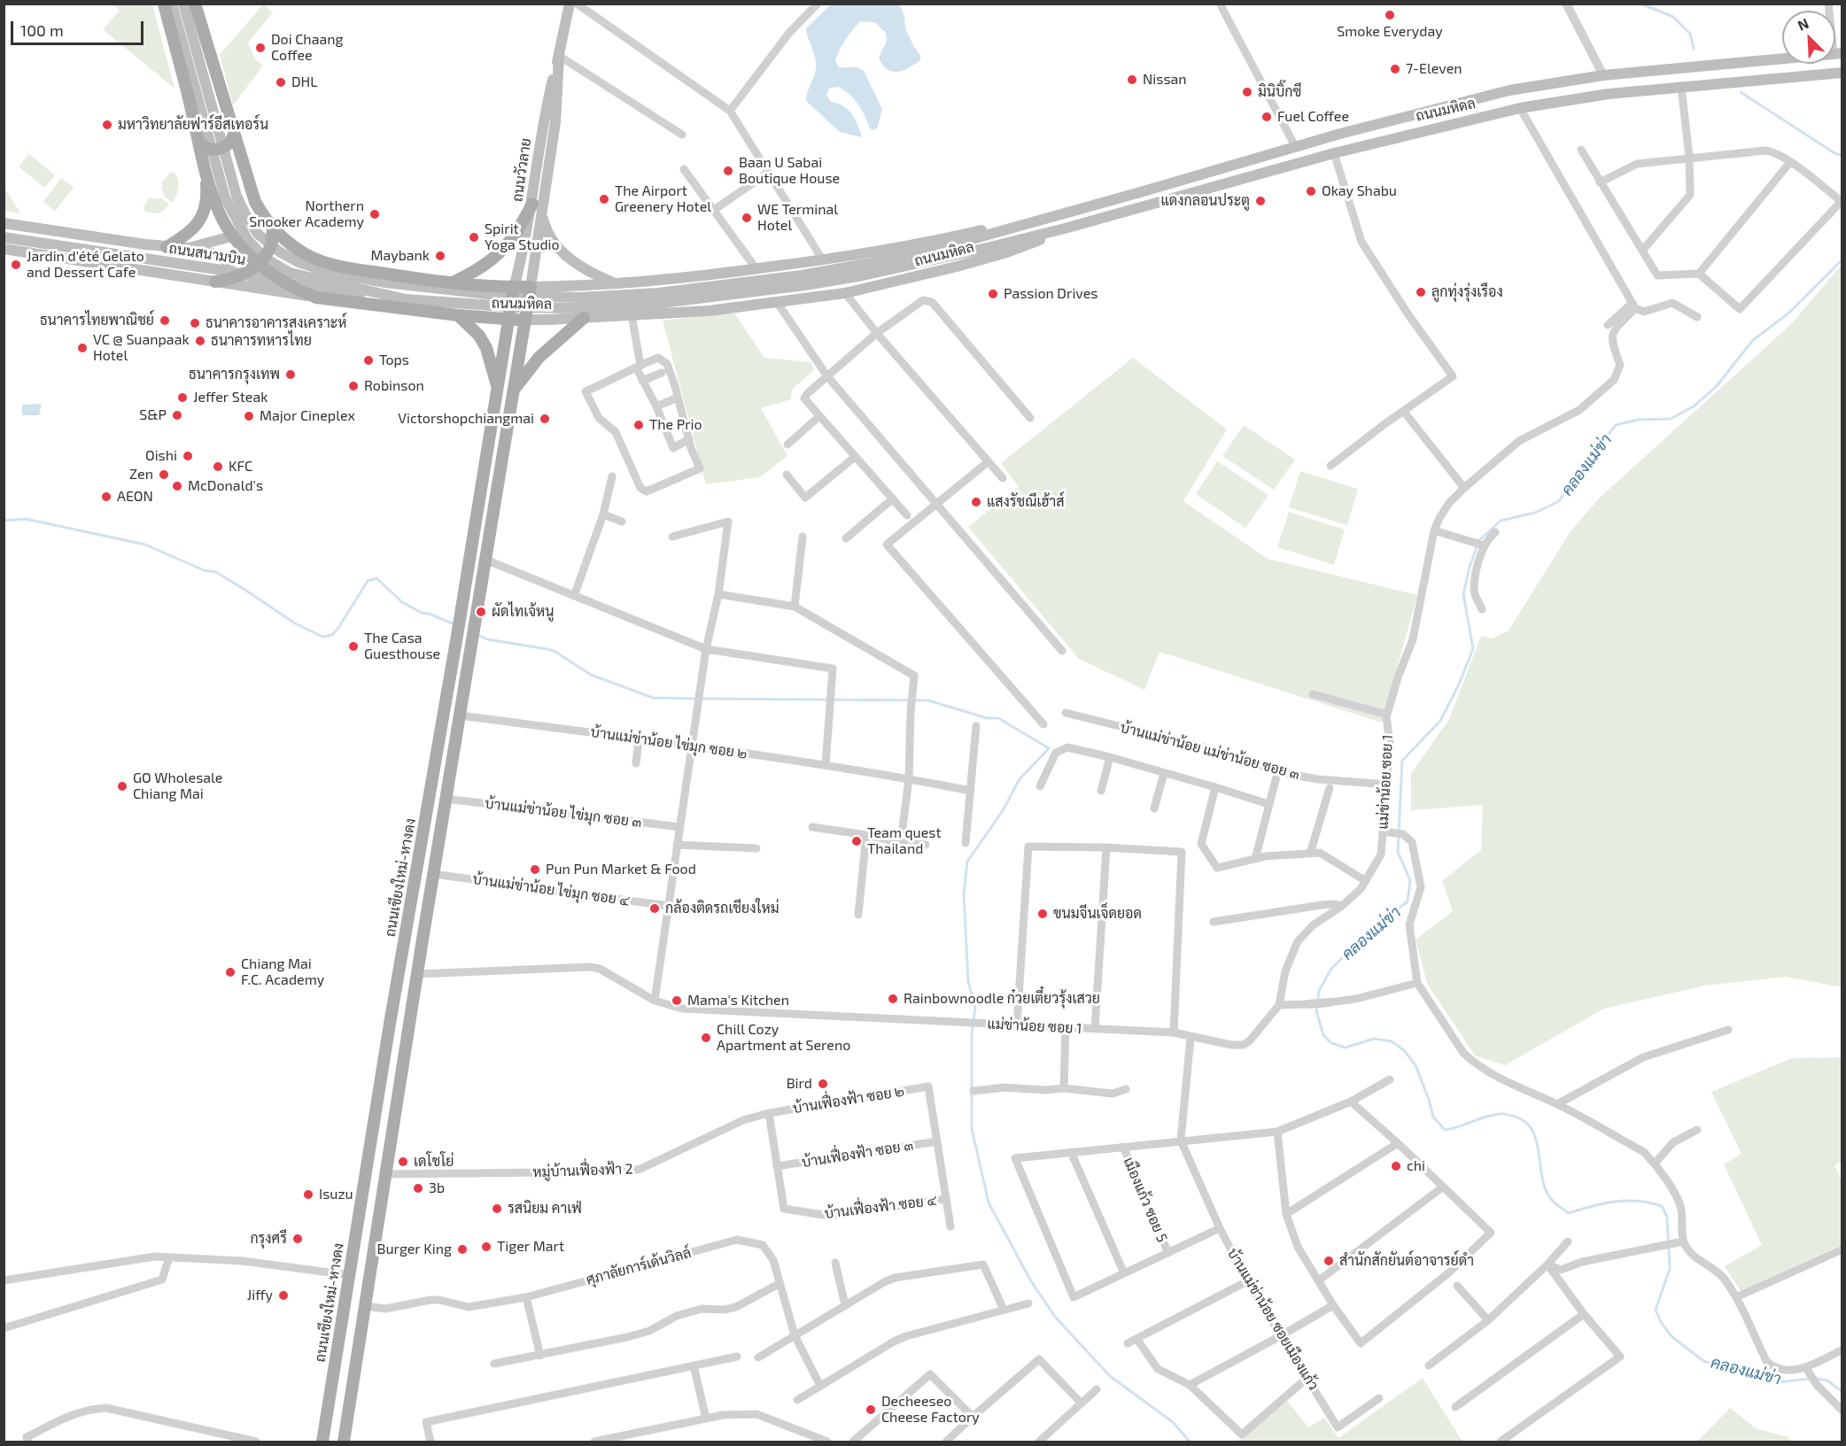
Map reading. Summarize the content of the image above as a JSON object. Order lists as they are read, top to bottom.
{
  "streets": {
    "main road": [
      "ถนนมหิดล",
      "ถนนวัวลาย",
      "ถนนสนามบิน",
      "ถนนเชียงใหม่-หางดง"
    ],
    "street": [
      "บ้านแม่ข่าน้อย ไข่มุก ซอย ๒",
      "บ้านแม่ข่าน้อย แม่ข่าน้อย ซอย ๓",
      "แม่ข่าน้อย ซอย 1",
      "บ้านแม่ข่าน้อย ไข่มุก ซอย ๓",
      "บ้านแม่ข่าน้อย ไข่มุก ซอย ๔",
      "บ้านเฟื่องฟ้า ซอย ๒",
      "บ้านเฟื่องฟ้า ซอย ๓",
      "หมู่บ้านเฟื่องฟ้า 2",
      "เมืองแก้ว ซอย 5",
      "บ้านเฟื่องฟ้า ซอย ๔",
      "ศุภาลัยการ์เด้นวิลล์",
      "บ้านแม่ข่าน้อย ซอยเมืองแก้ว"
    ]
  },
  "crossings": [
    ["ถนนมหิดล", "ถนนวัวลาย"],
    ["ถนนมหิดล", "ถนนสนามบิน"],
    ["ถนนมหิดล", "ถนนเชียงใหม่-หางดง"],
    ["ถนนวัวลาย", "ถนนเชียงใหม่-หางดง"],
    ["บ้านแม่ข่าน้อย แม่ข่าน้อย ซอย ๓", "แม่ข่าน้อย ซอย 1"],
    ["แม่ข่าน้อย ซอย 1", "บ้านแม่ข่าน้อย ซอยเมืองแก้ว"],
    ["บ้านเฟื่องฟ้า ซอย ๒", "บ้านเฟื่องฟ้า ซอย ๓"],
    ["บ้านเฟื่องฟ้า ซอย ๒", "หมู่บ้านเฟื่องฟ้า 2"],
    ["บ้านเฟื่องฟ้า ซอย ๓", "บ้านเฟื่องฟ้า ซอย ๔"]
  ],
  "water": ["คลองแม่ข่า"],
  "places": [
    "Smoke Everyday",
    "Doi Chaang Coffee",
    "7-Eleven",
    "Nissan",
    "DHL",
    "มินิบิ๊กซี",
    "Fuel Coffee",
    "มหาวิทยาลัยฟาร์อีสเทอร์น",
    "Baan U Sabai Boutique House",
    "Okay Shabu",
    "The Airport Greenery Hotel",
    "แดงกลอนประตู",
    "Northern Snooker Academy",
    "WE Terminal Hotel",
    "Spirit Yoga Studio",
    "Maybank",
    "Jardin d'été Gelato and Dessert Cafe",
    "ลูกทุ่งรุ่งเรือง",
    "Passion Drives",
    "ธนาคารไทยพาณิชย์",
    "ธนาคารอาคารสงเคราะห์",
    "ธนาคารทหารไทย",
    "VC @ Suanpaak Hotel",
    "Tops",
    "ธนาคารกรุงเทพ",
    "Robinson",
    "Jeffer Steak",
    "S&P",
    "Major Cineplex",
    "Victorshopchiangmai",
    "The Prio",
    "Oishi",
    "KFC",
    "Zen",
    "McDonald's",
    "AEON",
    "แสงรัชณีเฮ้าส์",
    "ผัดไทเจ้หนู",
    "The Casa Guesthouse",
    "GO Wholesale Chiang Mai",
    "Team quest Thailand",
    "Pun Pun Market & Food",
    "กล้องติดรถเชียงใหม่",
    "ขนมจีนเจ็ดยอด",
    "Chiang Mai F.C. Academy",
    "Rainbownoodle ก๋วยเตี๋ยวรุ้งเสวย",
    "Mama's Kitchen",
    "Chill Cozy Apartment at Sereno",
    "Bird",
    "เดโชโย่",
    "chi",
    "3b",
    "Isuzu",
    "รสนิยม คาเฟ่",
    "กรุงศรี",
    "Tiger Mart",
    "Burger King",
    "สำนักสักยันต์อาจารย์ดำ",
    "Jiffy",
    "Decheeseo Cheese Factory"
  ],
  "scale_bar": "100 m",
  "north": "top left"
}
